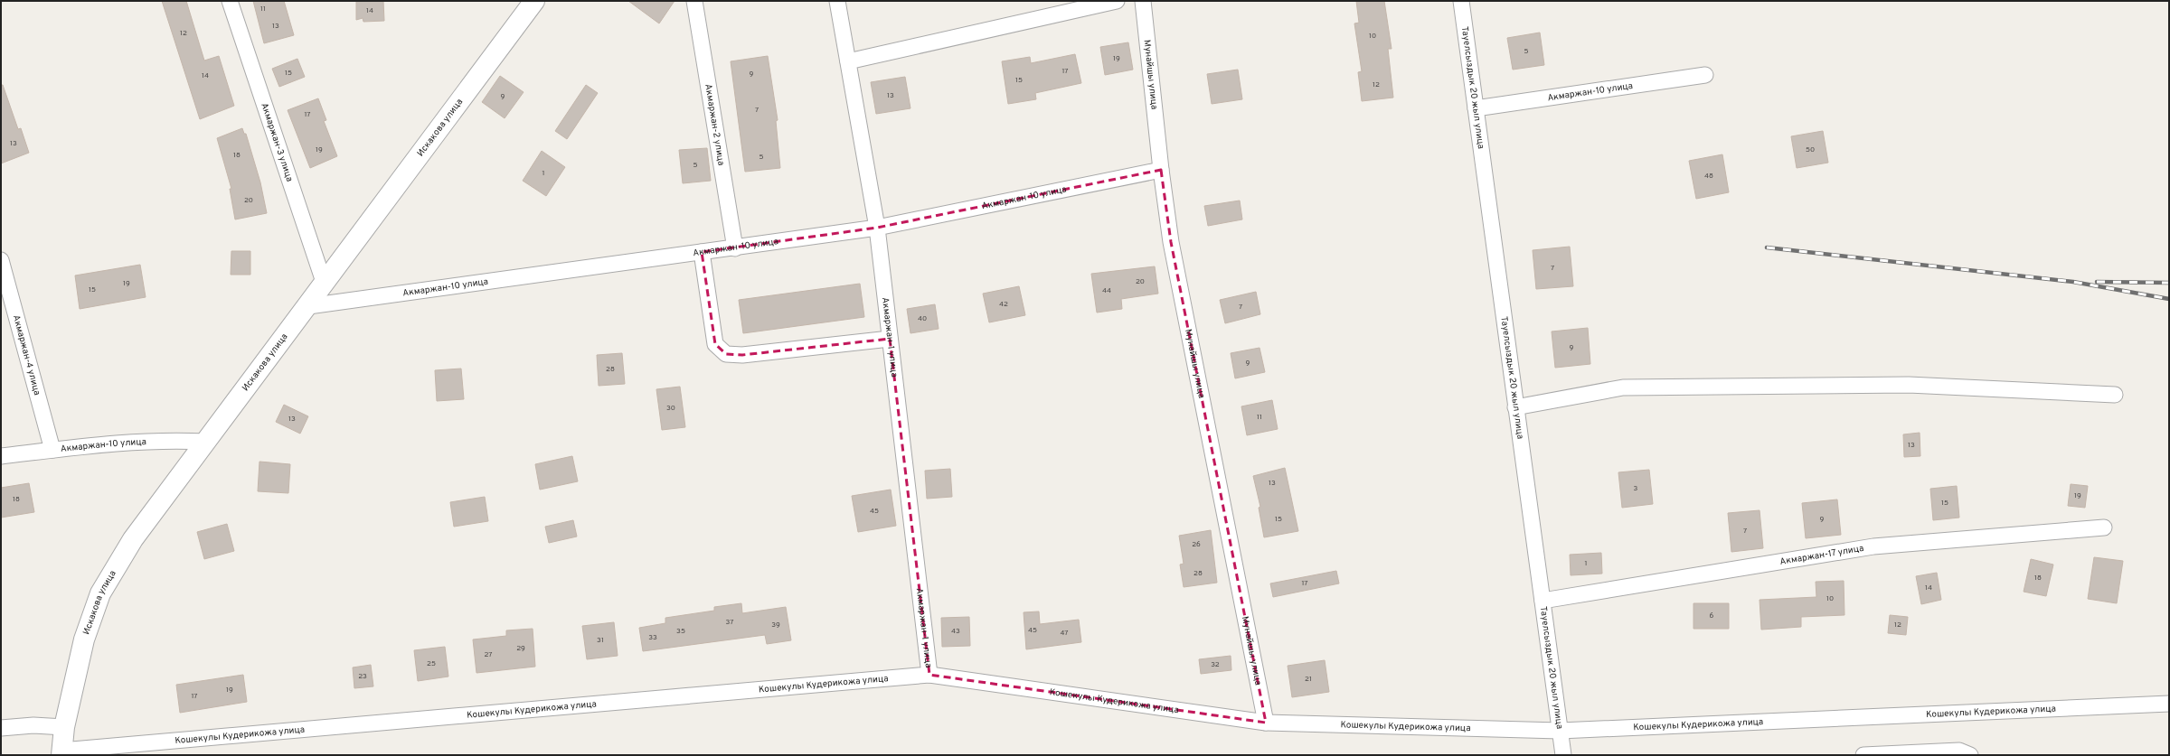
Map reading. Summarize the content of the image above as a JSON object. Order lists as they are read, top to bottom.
{
  "streets": {
    "street": [
      "Мунайшы улица",
      "Тауелсыздык 20 жыл улица",
      "Акмаржан-10 улица",
      "Акмаржан-2 улица",
      "Искакова улица",
      "Акмаржан-3 улица",
      "Акмаржан-1 улица",
      "Акмаржан-4 улица",
      "Акмаржан-17 улица",
      "Кошекулы Кудерикожа улица"
    ]
  },
  "crossings": [
    ["Мунайшы улица", "Акмаржан-10 улица"],
    ["Мунайшы улица", "Кошекулы Кудерикожа улица"],
    ["Тауелсыздык 20 жыл улица", "Акмаржан-10 улица"],
    ["Тауелсыздык 20 жыл улица", "Акмаржан-17 улица"],
    ["Тауелсыздык 20 жыл улица", "Кошекулы Кудерикожа улица"],
    ["Акмаржан-10 улица", "Акмаржан-2 улица"],
    ["Акмаржан-10 улица", "Искакова улица"],
    ["Акмаржан-10 улица", "Акмаржан-1 улица"],
    ["Акмаржан-10 улица", "Акмаржан-4 улица"],
    ["Искакова улица", "Акмаржан-3 улица"],
    ["Искакова улица", "Кошекулы Кудерикожа улица"],
    ["Акмаржан-1 улица", "Кошекулы Кудерикожа улица"]
  ],
  "house_numbers": [
    "11",
    "14",
    "13",
    "12",
    "10",
    "5",
    "19",
    "17",
    "15",
    "9",
    "14",
    "15",
    "12",
    "13",
    "9",
    "7",
    "17",
    "13",
    "19",
    "50",
    "18",
    "5",
    "5",
    "1",
    "48",
    "20",
    "7",
    "20",
    "19",
    "15",
    "44",
    "42",
    "7",
    "40",
    "9",
    "9",
    "28",
    "30",
    "11",
    "13",
    "13",
    "13",
    "3",
    "19",
    "18",
    "15",
    "45",
    "15",
    "9",
    "7",
    "26",
    "1",
    "28",
    "18",
    "17",
    "14",
    "10",
    "6",
    "37",
    "39",
    "12",
    "45",
    "35",
    "43",
    "47",
    "33",
    "31",
    "29",
    "27",
    "25",
    "32",
    "23",
    "21",
    "19",
    "17"
  ]
}
